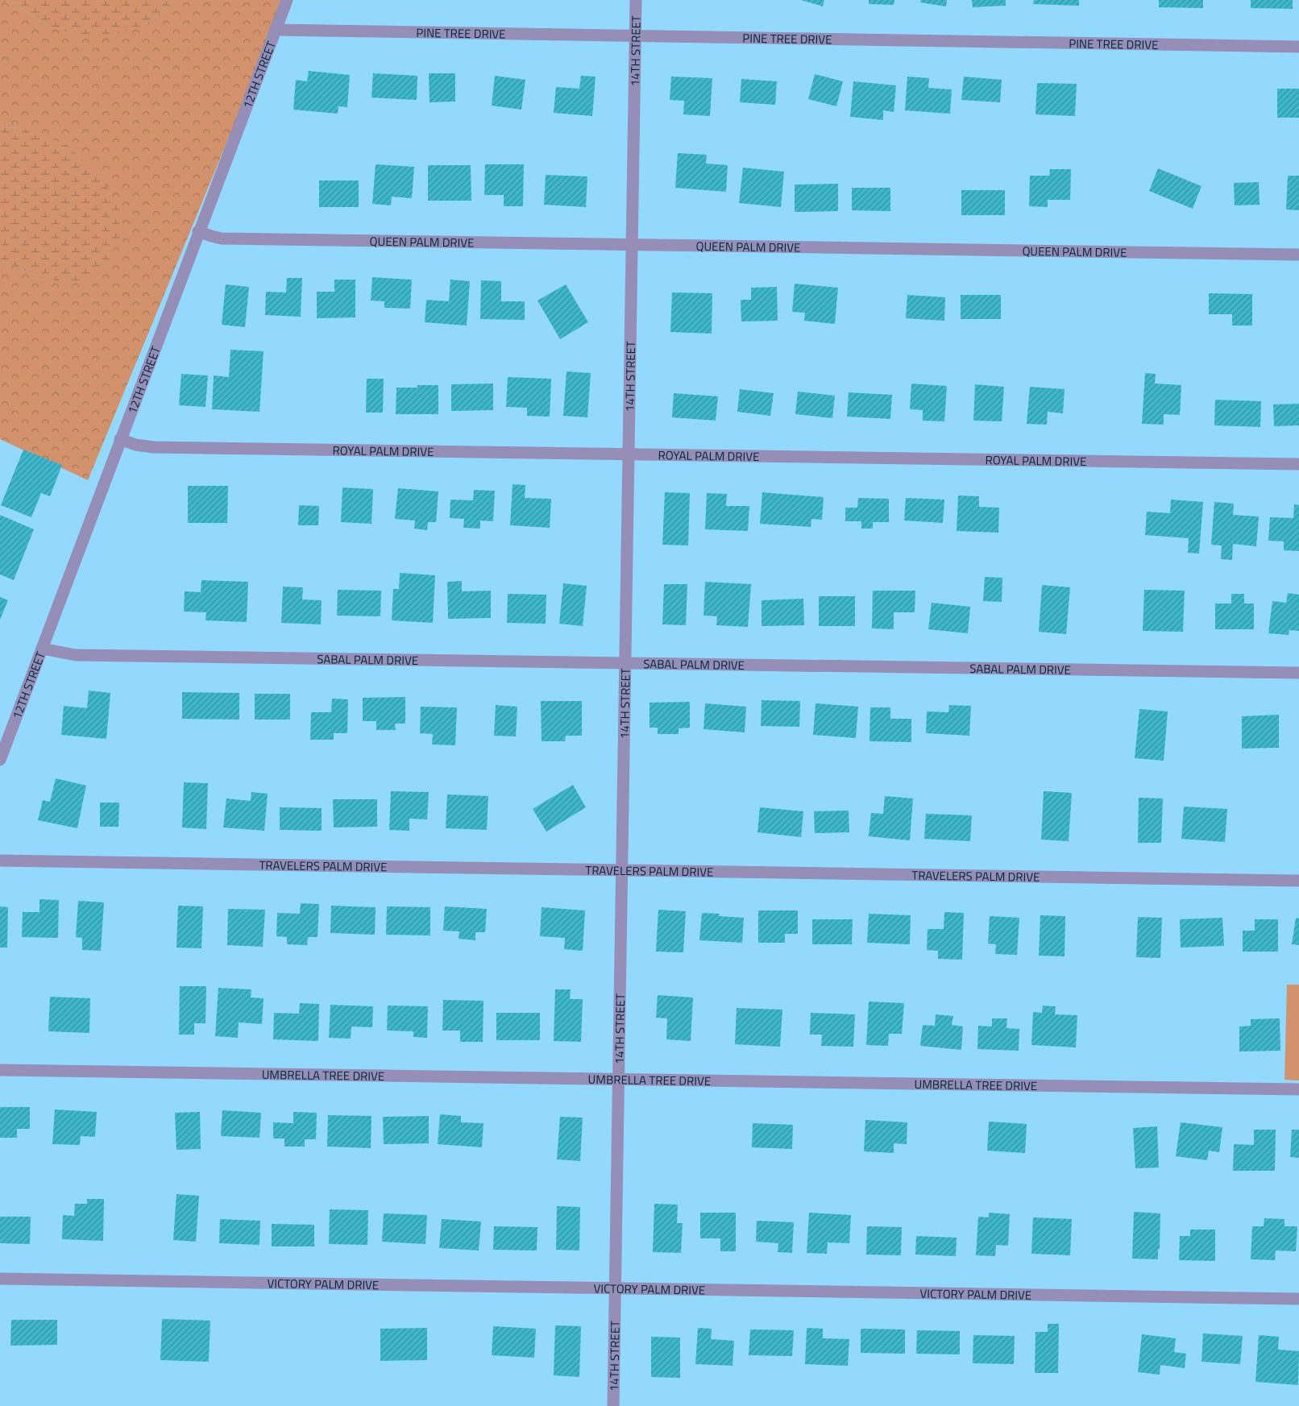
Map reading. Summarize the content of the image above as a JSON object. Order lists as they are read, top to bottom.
{
  "streets": {
    "street": [
      "PINE TREE DRIVE",
      "14TH STREET",
      "12TH STREET",
      "QUEEN PALM DRIVE",
      "ROYAL PALM DRIVE",
      "SABAL PALM DRIVE",
      "TRAVELERS PALM DRIVE",
      "UMBRELLA TREE DRIVE",
      "VICTORY PALM DRIVE"
    ]
  },
  "crossings": [
    ["PINE TREE DRIVE", "14TH STREET"],
    ["PINE TREE DRIVE", "12TH STREET"],
    ["14TH STREET", "QUEEN PALM DRIVE"],
    ["14TH STREET", "ROYAL PALM DRIVE"],
    ["14TH STREET", "SABAL PALM DRIVE"],
    ["14TH STREET", "TRAVELERS PALM DRIVE"],
    ["14TH STREET", "UMBRELLA TREE DRIVE"],
    ["14TH STREET", "VICTORY PALM DRIVE"],
    ["12TH STREET", "QUEEN PALM DRIVE"],
    ["12TH STREET", "ROYAL PALM DRIVE"],
    ["12TH STREET", "SABAL PALM DRIVE"]
  ]
}
